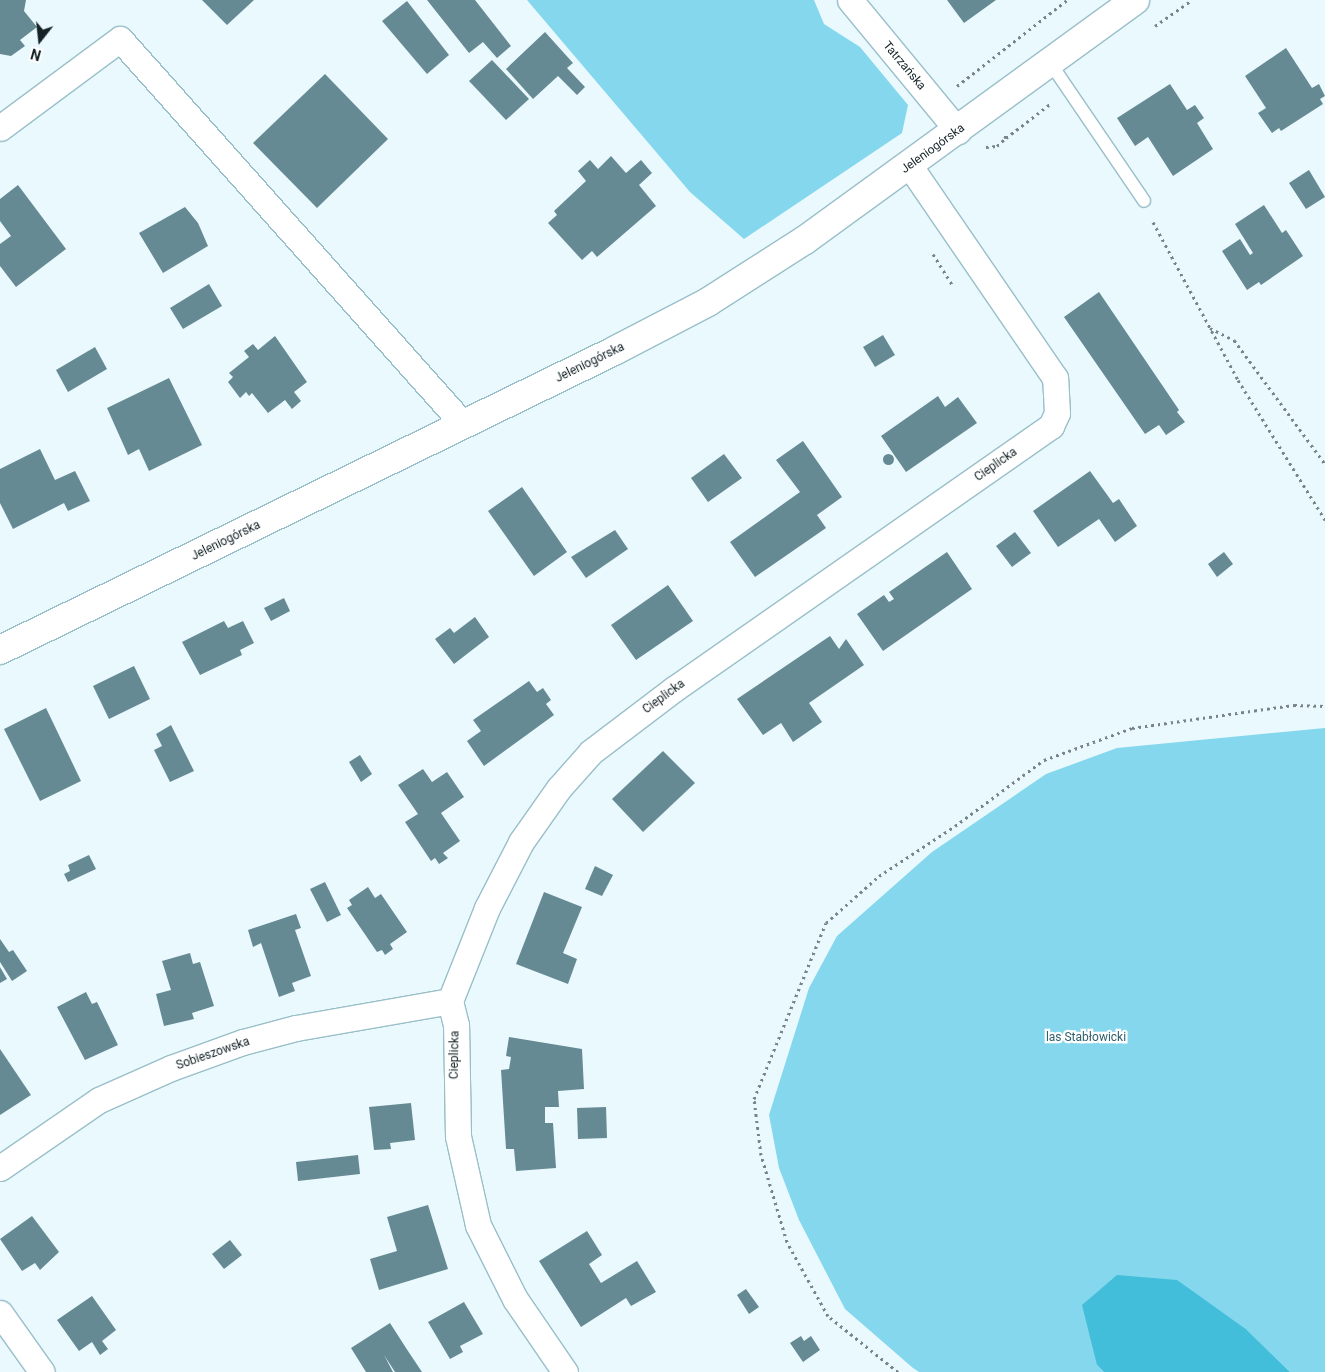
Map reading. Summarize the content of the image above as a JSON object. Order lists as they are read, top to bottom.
{
  "streets": {
    "street": [
      "Tatrzańska",
      "Jeleniogórska",
      "Cieplicka",
      "Sobieszowska"
    ]
  },
  "crossings": [
    ["Tatrzańska", "Jeleniogórska"],
    ["Jeleniogórska", "Cieplicka"],
    ["Cieplicka", "Sobieszowska"]
  ],
  "parks": ["las Stabłowicki"],
  "north": "bottom"
}
